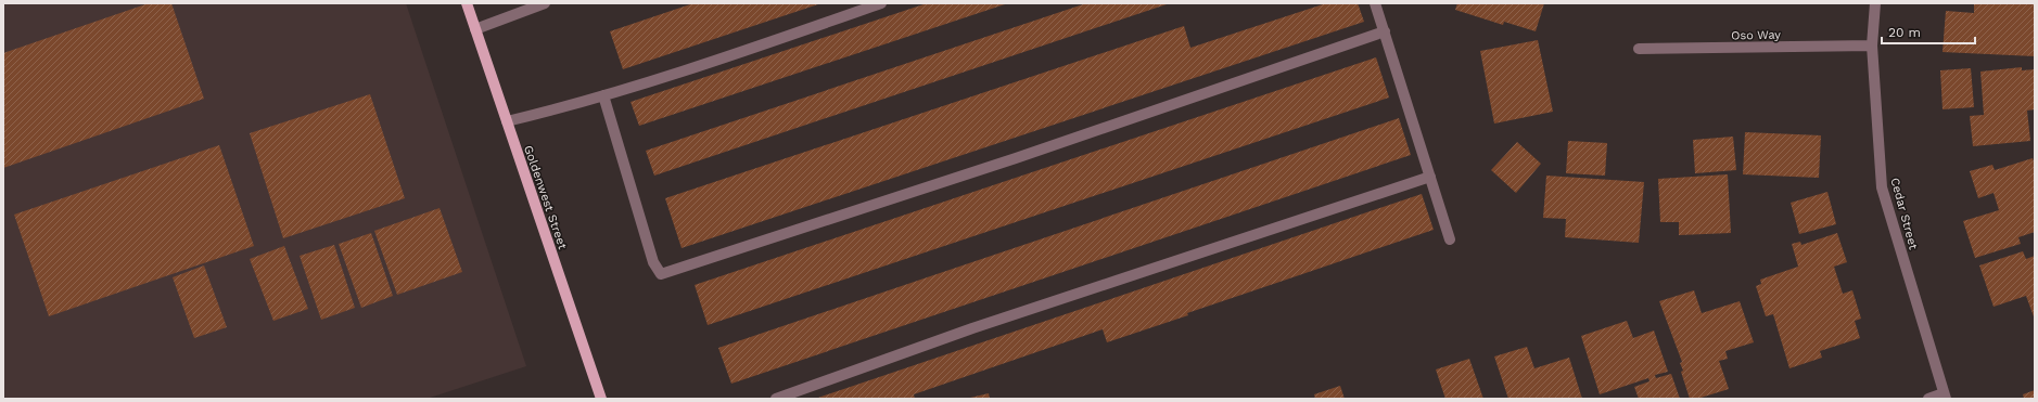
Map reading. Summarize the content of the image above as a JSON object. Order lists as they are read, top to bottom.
{
  "streets": {
    "main road": ["Goldenwest Street"],
    "street": ["Oso Way", "Cedar Street"]
  },
  "crossings": [
    ["Oso Way", "Cedar Street"]
  ],
  "scale_bar": "20 m"
}
